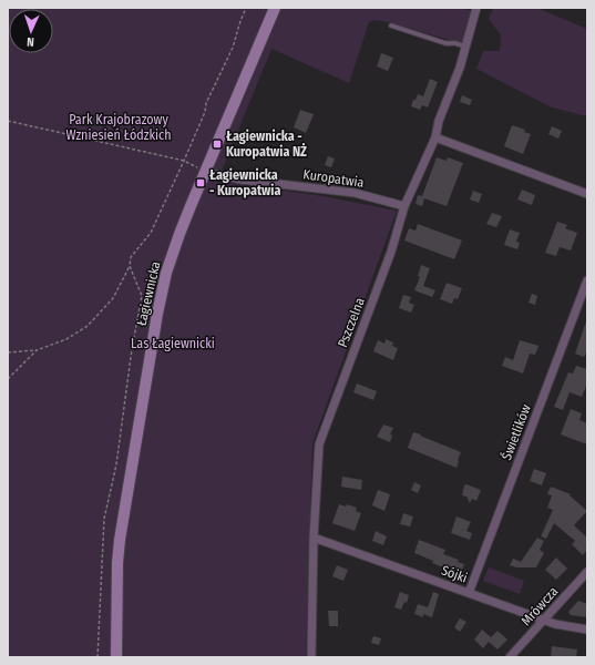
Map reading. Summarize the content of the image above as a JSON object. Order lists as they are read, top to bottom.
{
  "streets": {
    "street": [
      "Kuropatwia",
      "Łagiewnicka",
      "Pszczelna",
      "Świetlików",
      "Sójki",
      "Mrówcza"
    ]
  },
  "crossings": [
    ["Kuropatwia", "Łagiewnicka"],
    ["Kuropatwia", "Pszczelna"],
    ["Pszczelna", "Sójki"],
    ["Świetlików", "Sójki"],
    ["Sójki", "Mrówcza"]
  ],
  "parks": ["Park Krajobrazowy Wzniesień Łódzkich", "Las Łagiewnicki"],
  "places": {
    "transit": ["Łagiewnicka - Kuropatwia NŻ", "Łagiewnicka - Kuropatwia"]
  },
  "north": "bottom"
}
